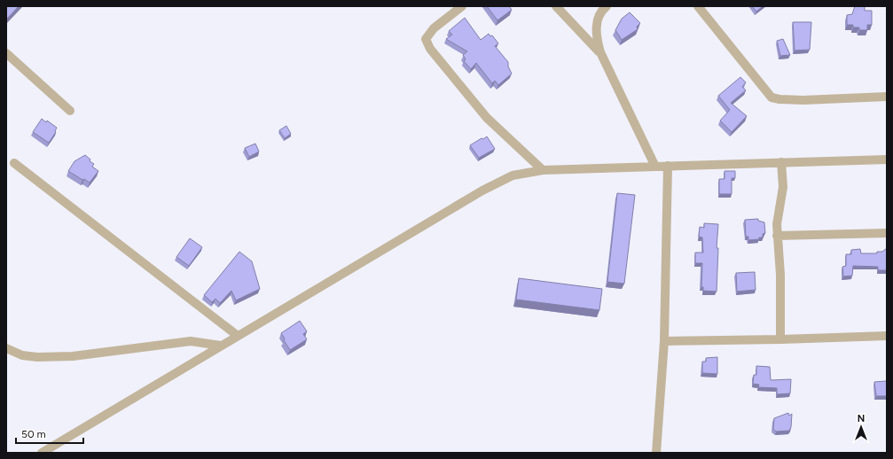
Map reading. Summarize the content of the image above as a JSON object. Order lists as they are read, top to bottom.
{
  "scale_bar": "50 m",
  "north": "top"
}
